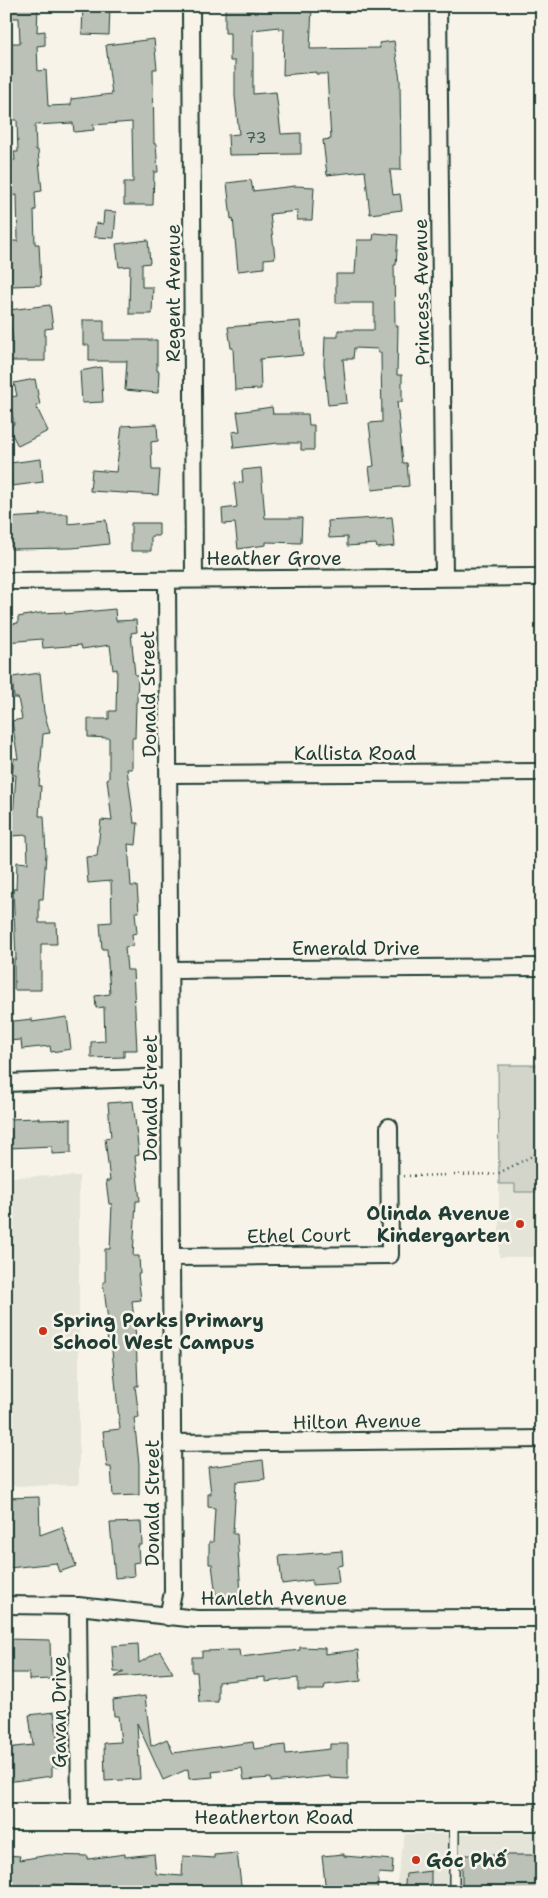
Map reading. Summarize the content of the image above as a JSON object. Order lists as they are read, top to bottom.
{
  "streets": {
    "main road": ["Heatherton Road"],
    "street": [
      "Princess Avenue",
      "Regent Avenue",
      "Heather Grove",
      "Donald Street",
      "Kallista Road",
      "Emerald Drive",
      "Ethel Court",
      "Hilton Avenue",
      "Hanleth Avenue",
      "Gavan Drive"
    ]
  },
  "crossings": [
    ["Princess Avenue", "Heather Grove"],
    ["Regent Avenue", "Heather Grove"],
    ["Heather Grove", "Donald Street"],
    ["Donald Street", "Kallista Road"],
    ["Donald Street", "Emerald Drive"],
    ["Donald Street", "Ethel Court"],
    ["Donald Street", "Hilton Avenue"],
    ["Donald Street", "Hanleth Avenue"],
    ["Hanleth Avenue", "Gavan Drive"],
    ["Gavan Drive", "Heatherton Road"]
  ],
  "places": ["Olinda Avenue Kindergarten", "Spring Parks Primary School West Campus", "Góc Phố"],
  "house_numbers": ["73"]
}
